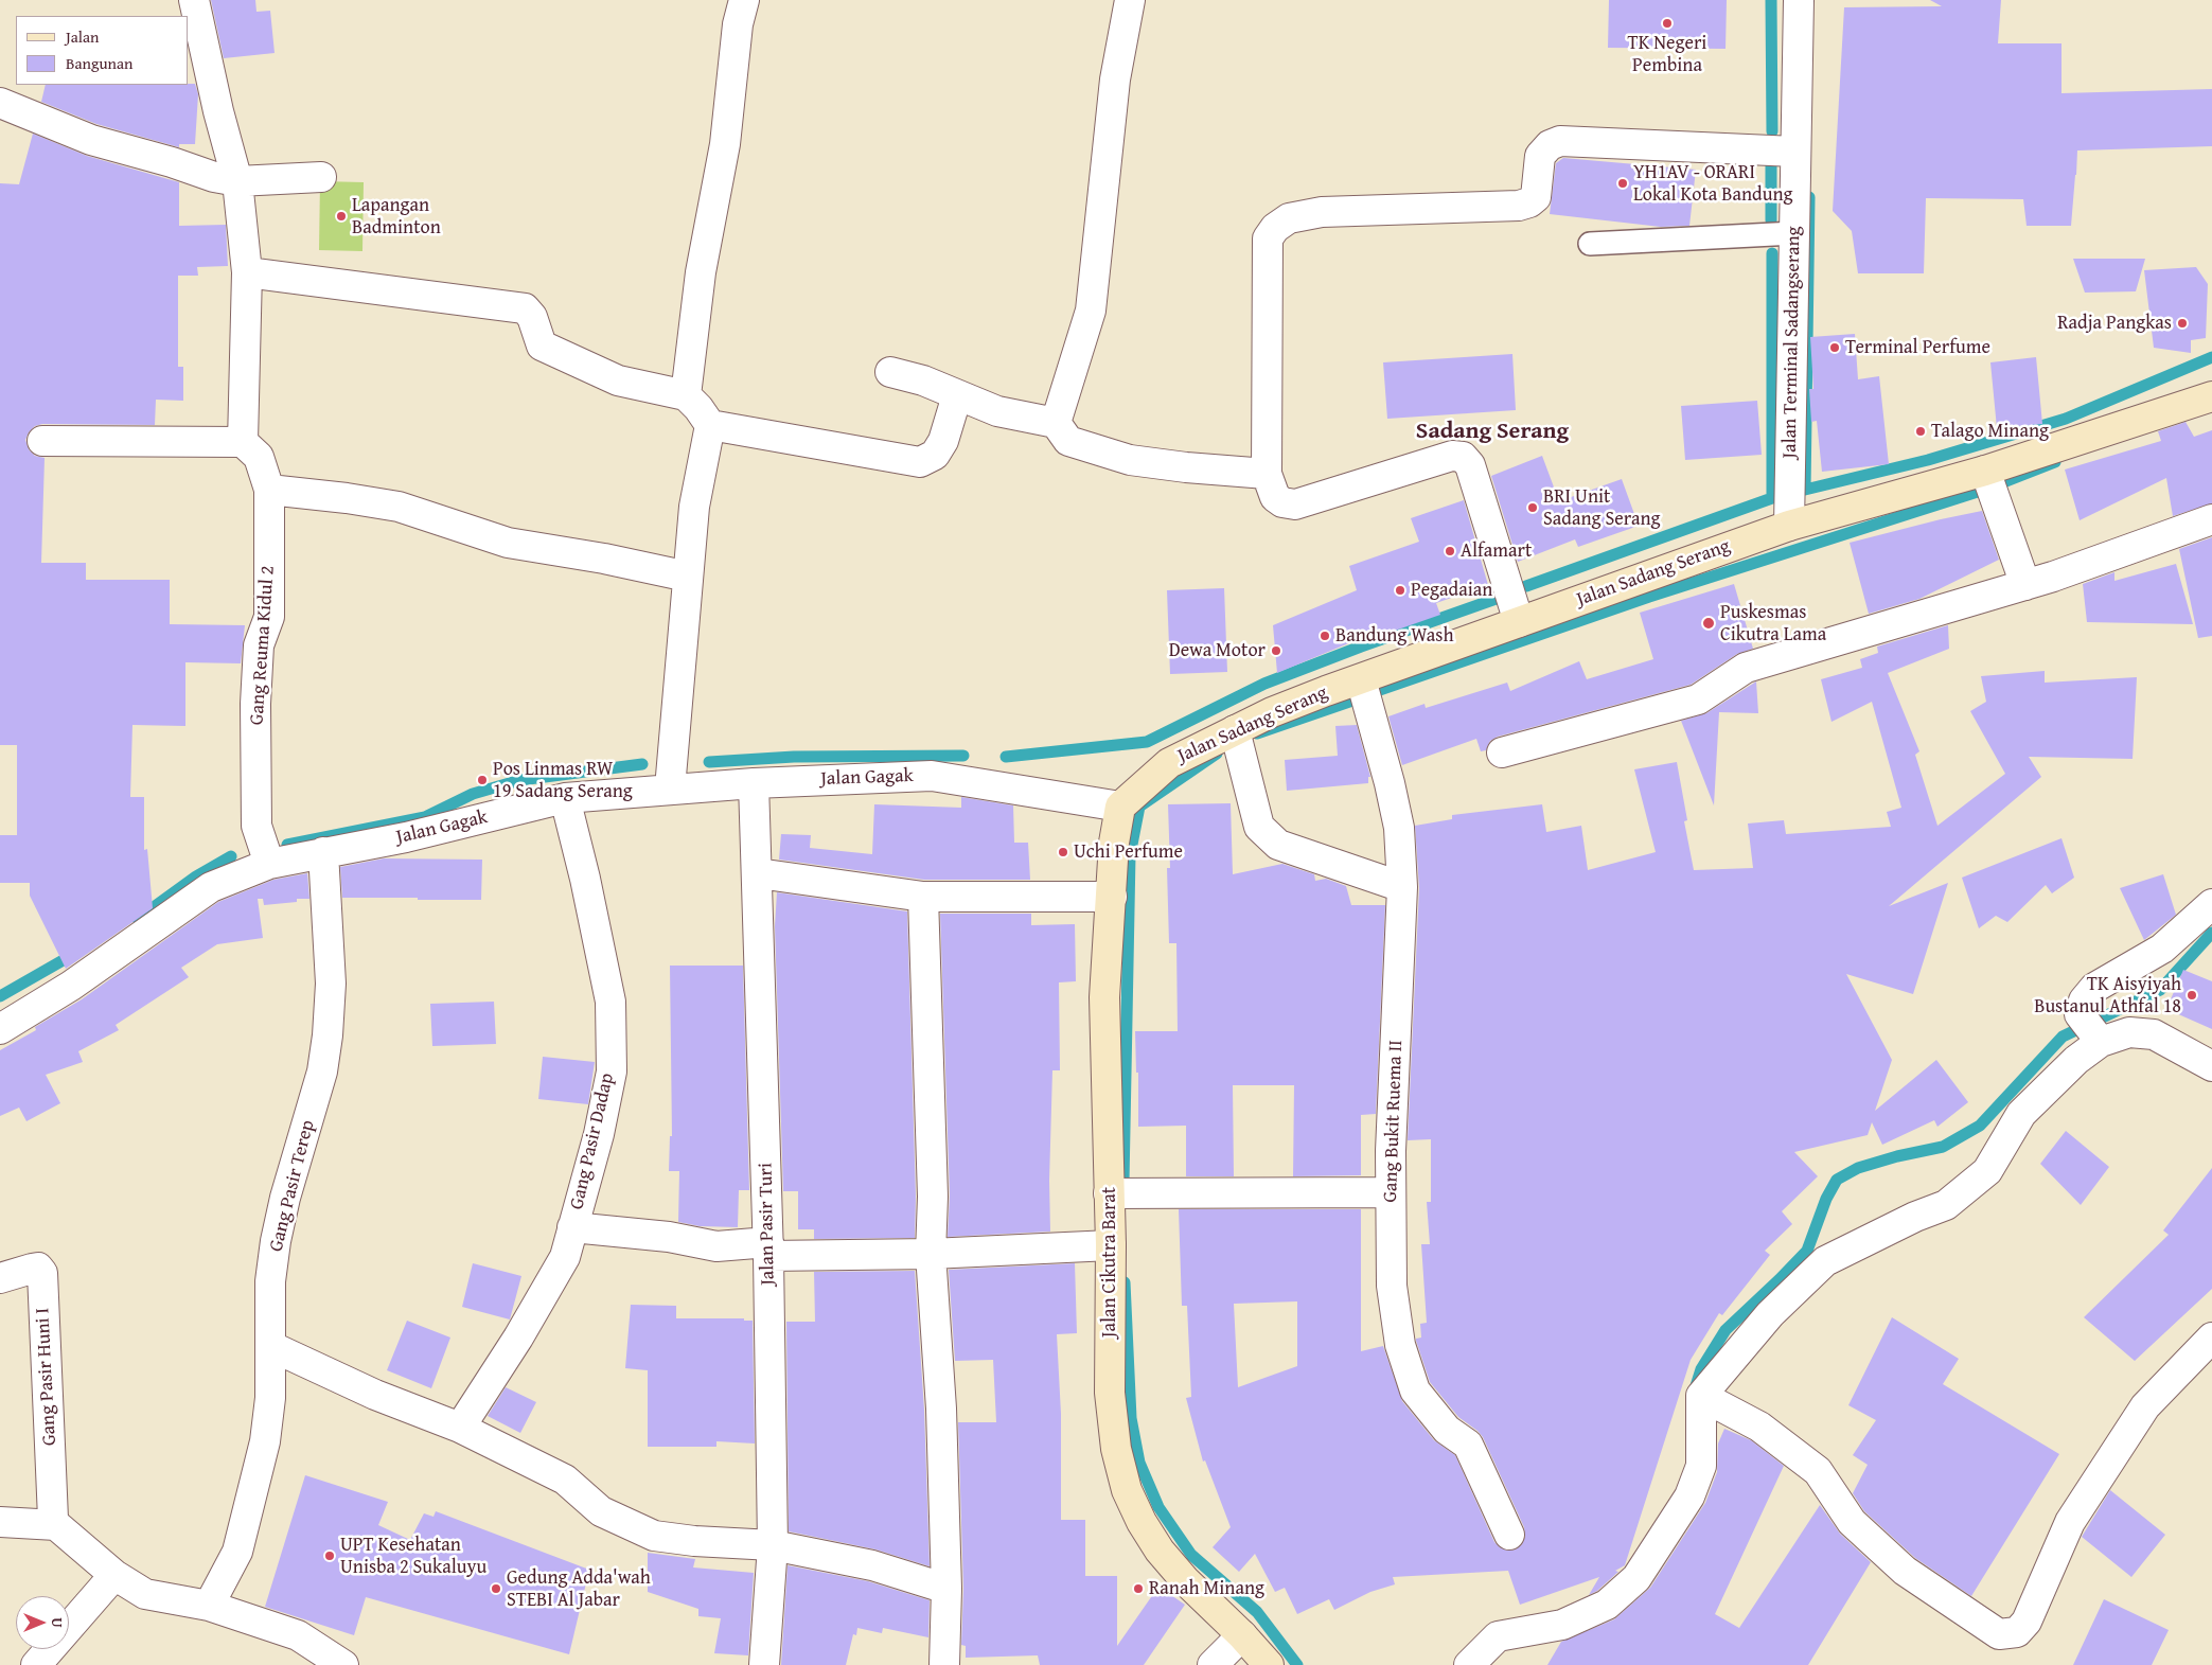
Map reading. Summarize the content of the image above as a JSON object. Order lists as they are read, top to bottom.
{
  "streets": {
    "main road": ["Jalan Sadang Serang", "Jalan Cikutra Barat"],
    "street": [
      "Jalan Terminal Sadangserang",
      "Gang Reuma Kidul 2",
      "Jalan Gagak",
      "Gang Bukit Ruema II",
      "Gang Pasir Dadap",
      "Gang Pasir Terep",
      "Jalan Pasir Turi",
      "Gang Pasir Huni I"
    ]
  },
  "crossings": [
    ["Jalan Terminal Sadangserang", "Jalan Sadang Serang"],
    ["Jalan Sadang Serang", "Jalan Gagak"],
    ["Jalan Sadang Serang", "Gang Bukit Ruema II"],
    ["Jalan Sadang Serang", "Jalan Cikutra Barat"],
    ["Gang Reuma Kidul 2", "Jalan Gagak"],
    ["Jalan Gagak", "Gang Pasir Dadap"],
    ["Jalan Gagak", "Gang Pasir Terep"],
    ["Jalan Gagak", "Jalan Pasir Turi"],
    ["Jalan Gagak", "Jalan Cikutra Barat"]
  ],
  "districts": ["Sadang Serang"],
  "places": [
    "TK Negeri Pembina",
    "YH1AV - ORARI Lokal Kota Bandung",
    "Lapangan Badminton",
    "Radja Pangkas",
    "Terminal Perfume",
    "Talago Minang",
    "BRI Unit Sadang Serang",
    "Alfamart",
    "Pegadaian",
    "Puskesmas Cikutra Lama",
    "Bandung Wash",
    "Dewa Motor",
    "Pos Linmas RW 19 Sadang Serang",
    "Uchi Perfume",
    "TK Aisyiyah Bustanul Athfal 18",
    "UPT Kesehatan Unisba 2 Sukaluyu",
    "Gedung Adda'wah STEBI Al Jabar",
    "Ranah Minang"
  ],
  "legend": ["Jalan", "Bangunan"],
  "north": "right"
}
